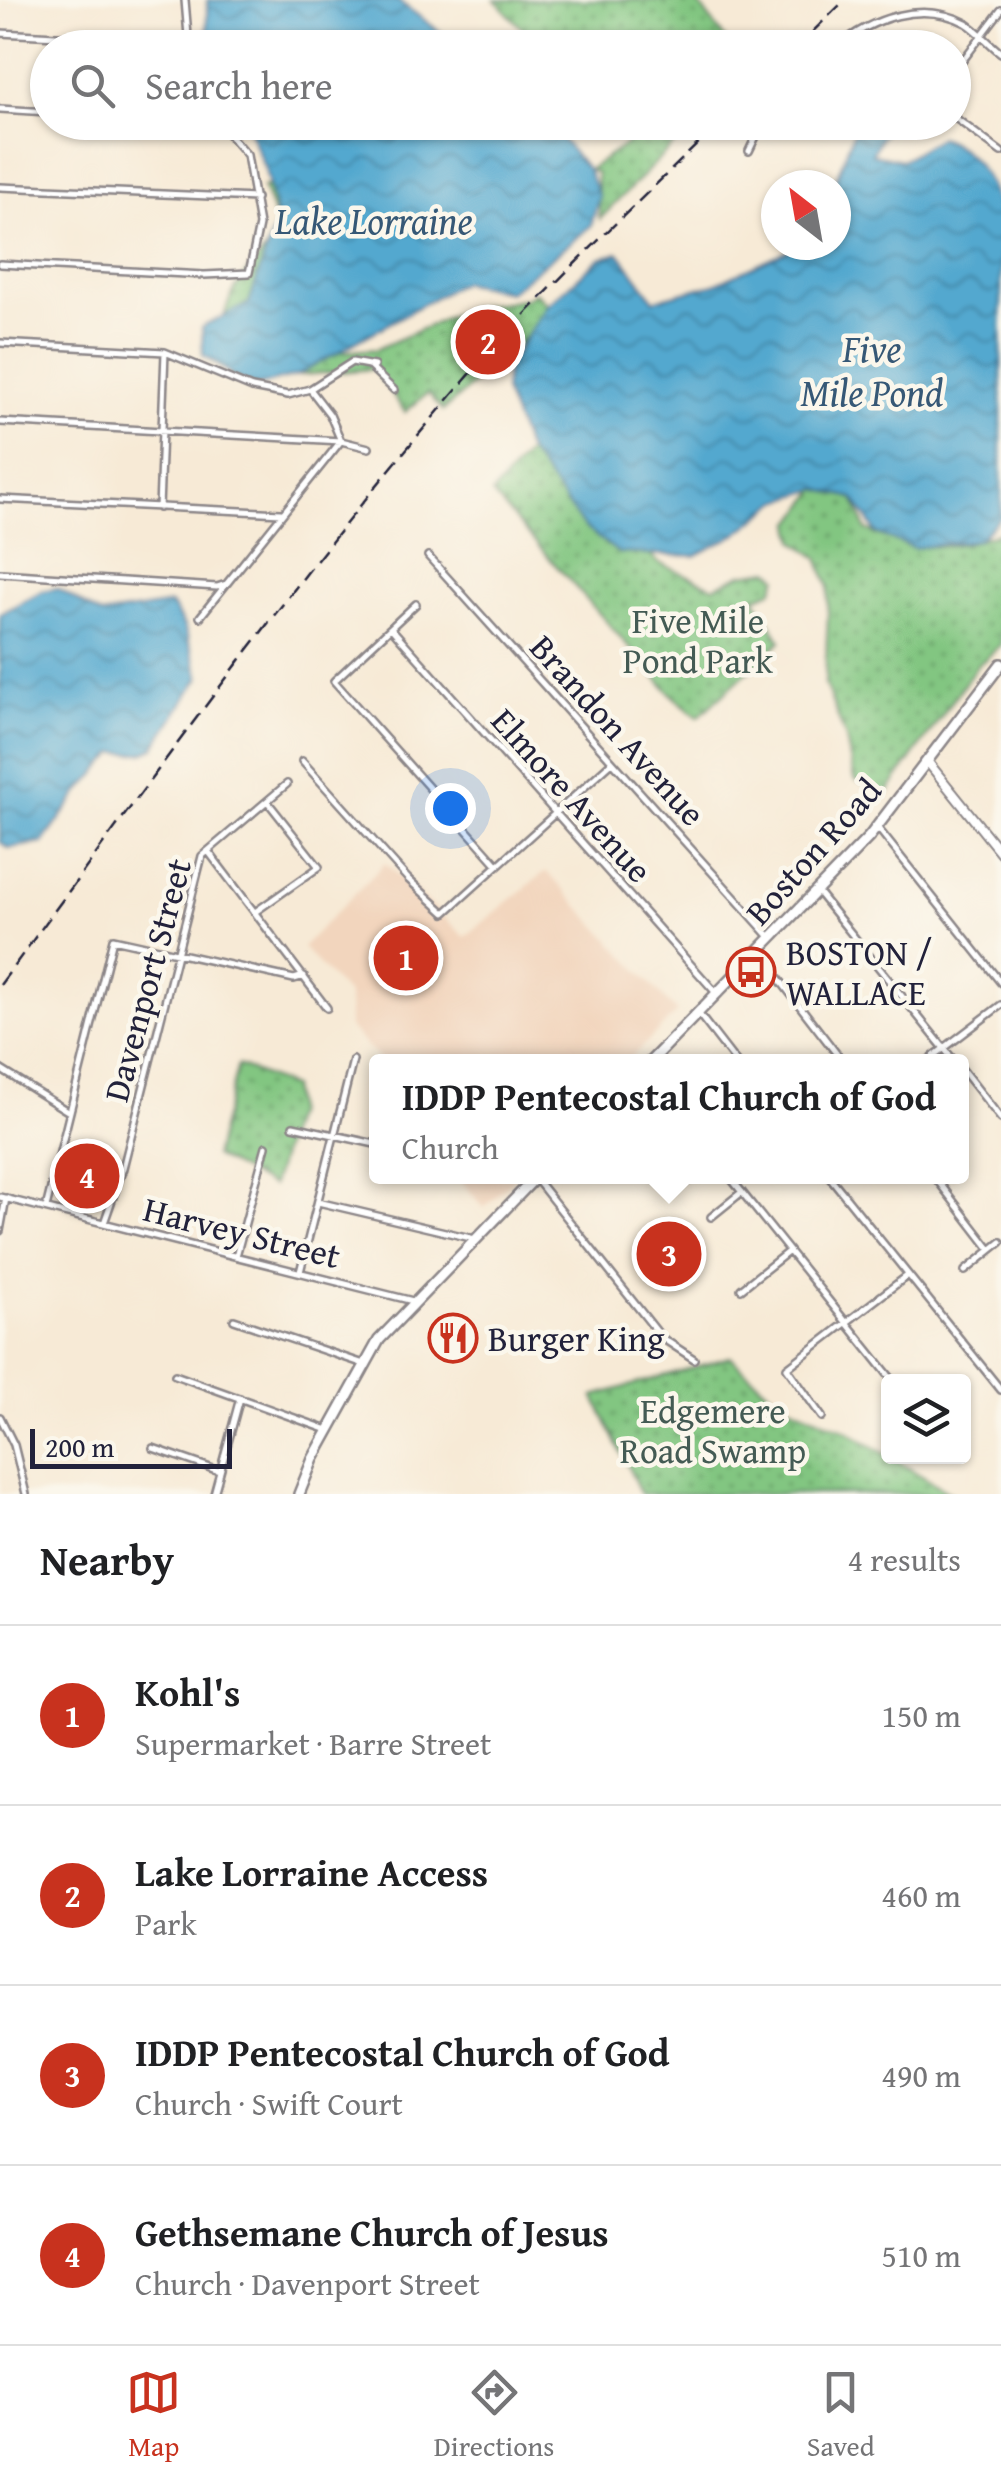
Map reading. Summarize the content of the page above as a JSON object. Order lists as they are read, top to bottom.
{
  "streets": {
    "main road": ["Boston Road"],
    "street": [
      "Brandon Avenue",
      "Elmore Avenue",
      "Davenport Street",
      "Harvey Street"
    ]
  },
  "crossings": [
    ["Brandon Avenue", "Boston Road"],
    ["Elmore Avenue", "Boston Road"],
    ["Davenport Street", "Harvey Street"]
  ],
  "water": ["Lake Lorraine", "Five Mile Pond"],
  "parks": ["Five Mile Pond Park", "Edgemere Road Swamp"],
  "places": {
    "bus stop": ["BOSTON / WALLACE"],
    "restaurant": ["Burger King"]
  },
  "scale_bar": "200 m",
  "north": "top left",
  "page": {
    "search": "Search here",
    "pins": [
      "2",
      "1",
      "4",
      "3"
    ],
    "popup": ["IDDP Pentecostal Church of God", "Church"],
    "scale": "200 m",
    "heading": ["Nearby", "4 results"],
    "list": [
      {
        "mark": "1",
        "name": "Kohl's",
        "note": "Supermarket · Barre Street",
        "value": "150 m"
      },
      {
        "mark": "2",
        "name": "Lake Lorraine Access",
        "note": "Park",
        "value": "460 m"
      },
      {
        "mark": "3",
        "name": "IDDP Pentecostal Church of God",
        "note": "Church · Swift Court",
        "value": "490 m"
      },
      {
        "mark": "4",
        "name": "Gethsemane Church of Jesus",
        "note": "Church · Davenport Street",
        "value": "510 m"
      }
    ],
    "nav": ["Map", "Directions", "Saved"]
  }
}
